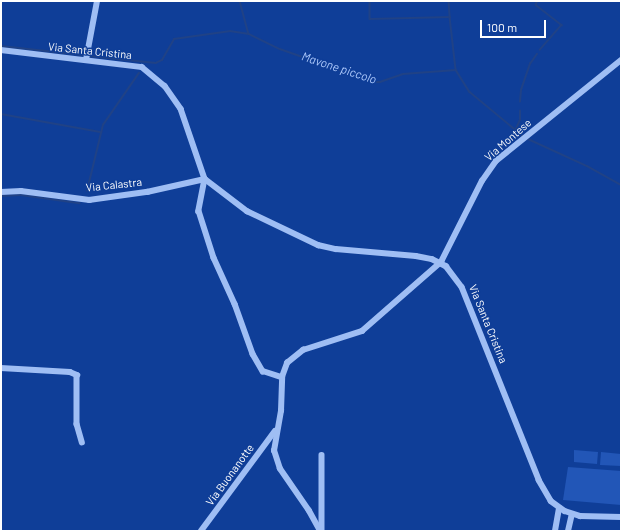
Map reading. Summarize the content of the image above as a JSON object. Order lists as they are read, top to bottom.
{
  "streets": {
    "street": [
      "Via Santa Cristina",
      "Via Montese",
      "Via Calastra",
      "Via Buonanotte"
    ]
  },
  "crossings": [
    ["Via Santa Cristina", "Via Montese"],
    ["Via Santa Cristina", "Via Calastra"]
  ],
  "water": ["Mavone piccolo"],
  "scale_bar": "100 m"
}
